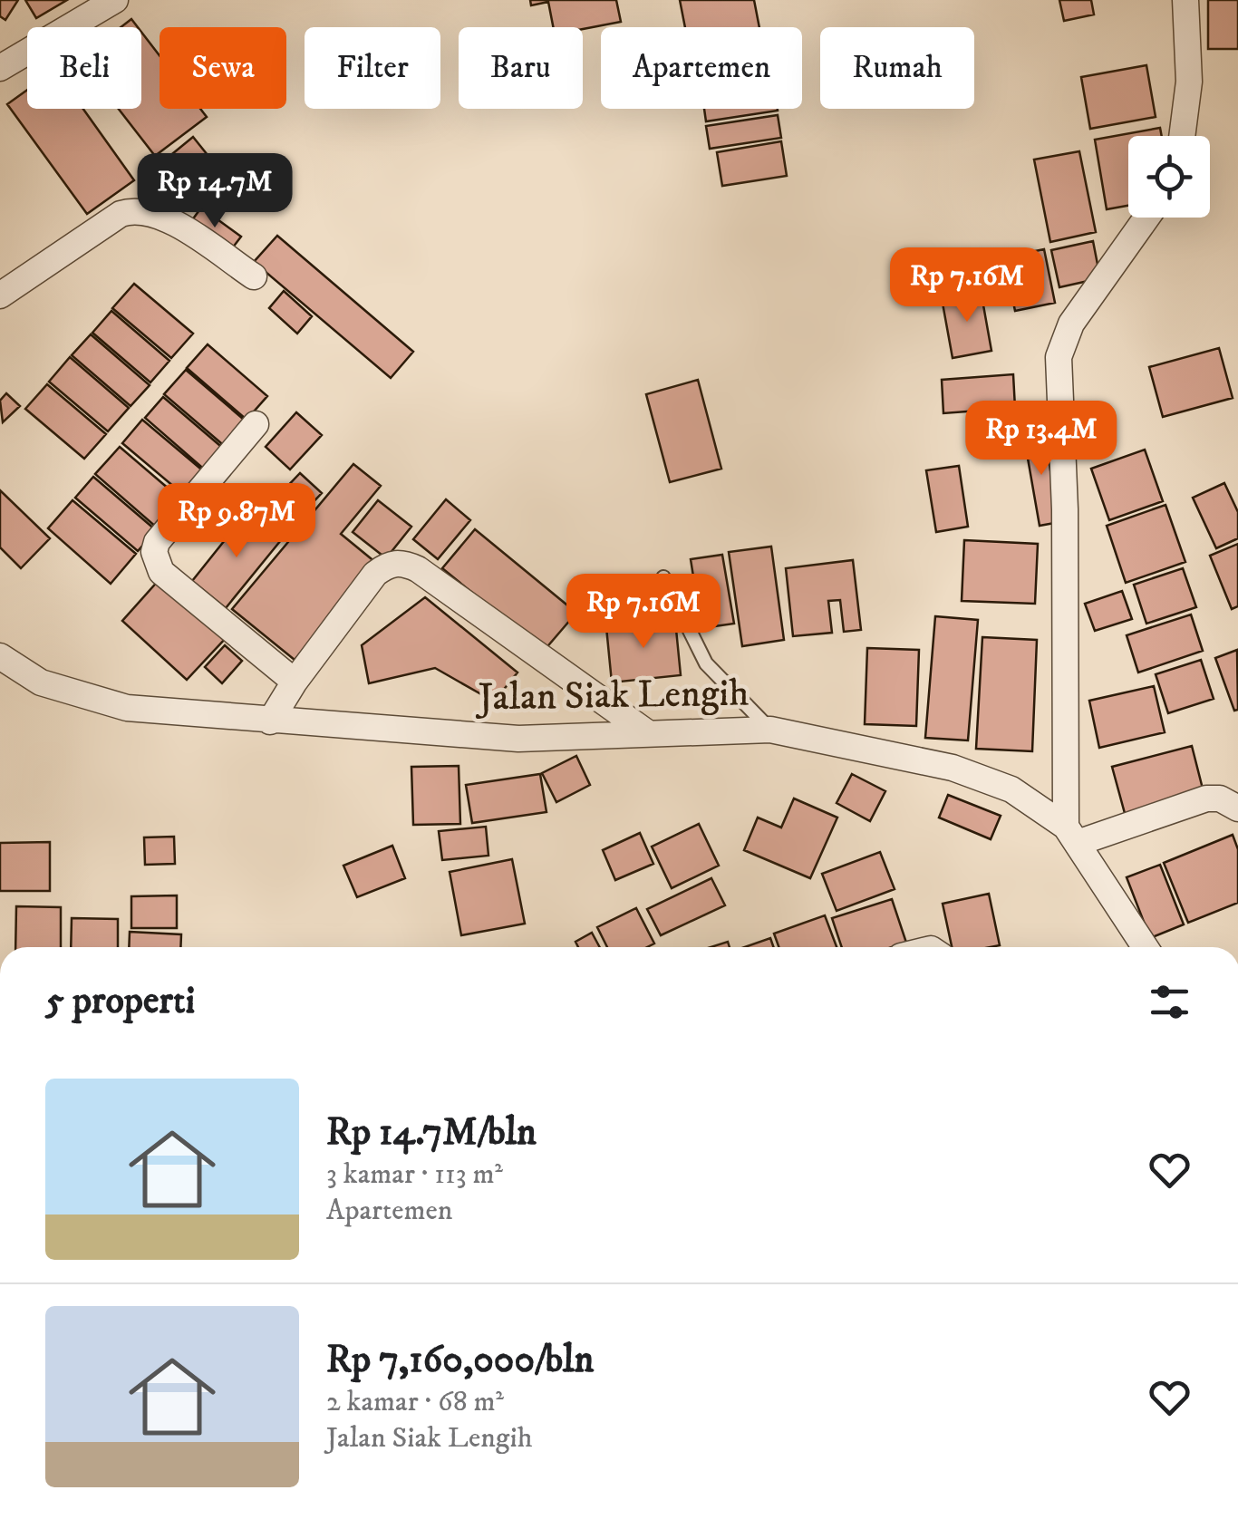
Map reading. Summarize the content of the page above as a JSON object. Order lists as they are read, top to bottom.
{
  "streets": {
    "street": ["Jalan Siak Lengih"]
  },
  "page": {
    "chip": [
      "Beli",
      "Sewa",
      "Filter",
      "Baru",
      "Apartemen",
      "Rumah"
    ],
    "price": [
      "Rp 14.7M",
      "Rp 7.16M",
      "Rp 13.4M",
      "Rp 9.87M",
      "Rp 7.16M"
    ],
    "heading": "5 properti",
    "list": [
      {
        "name": "Rp 14.7M/bln",
        "note": "3 kamar · 113 m² · Apartemen"
      },
      {
        "name": "Rp 7,160,000/bln",
        "note": "2 kamar · 68 m² · Jalan Siak Lengih"
      }
    ]
  }
}
